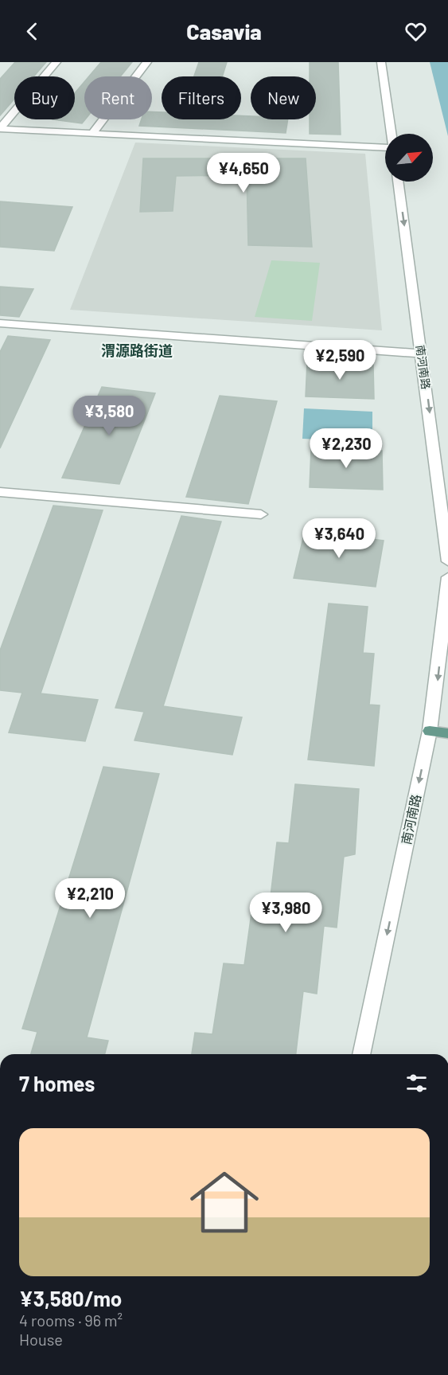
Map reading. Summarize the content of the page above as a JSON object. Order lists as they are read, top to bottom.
{
  "streets": {
    "street": ["南河南路"]
  },
  "one_way": ["南河南路"],
  "districts": ["渭源路街道"],
  "north": "top right",
  "page": {
    "header": "Casavia",
    "chip": [
      "Buy",
      "Rent",
      "Filters",
      "New"
    ],
    "price": [
      "¥4,650",
      "¥2,590",
      "¥3,580",
      "¥2,230",
      "¥3,640",
      "¥2,210",
      "¥3,980"
    ],
    "heading": "7 homes",
    "list": [
      {
        "name": "¥3,580/mo",
        "note": "4 rooms · 96 m² · House"
      }
    ]
  }
}
